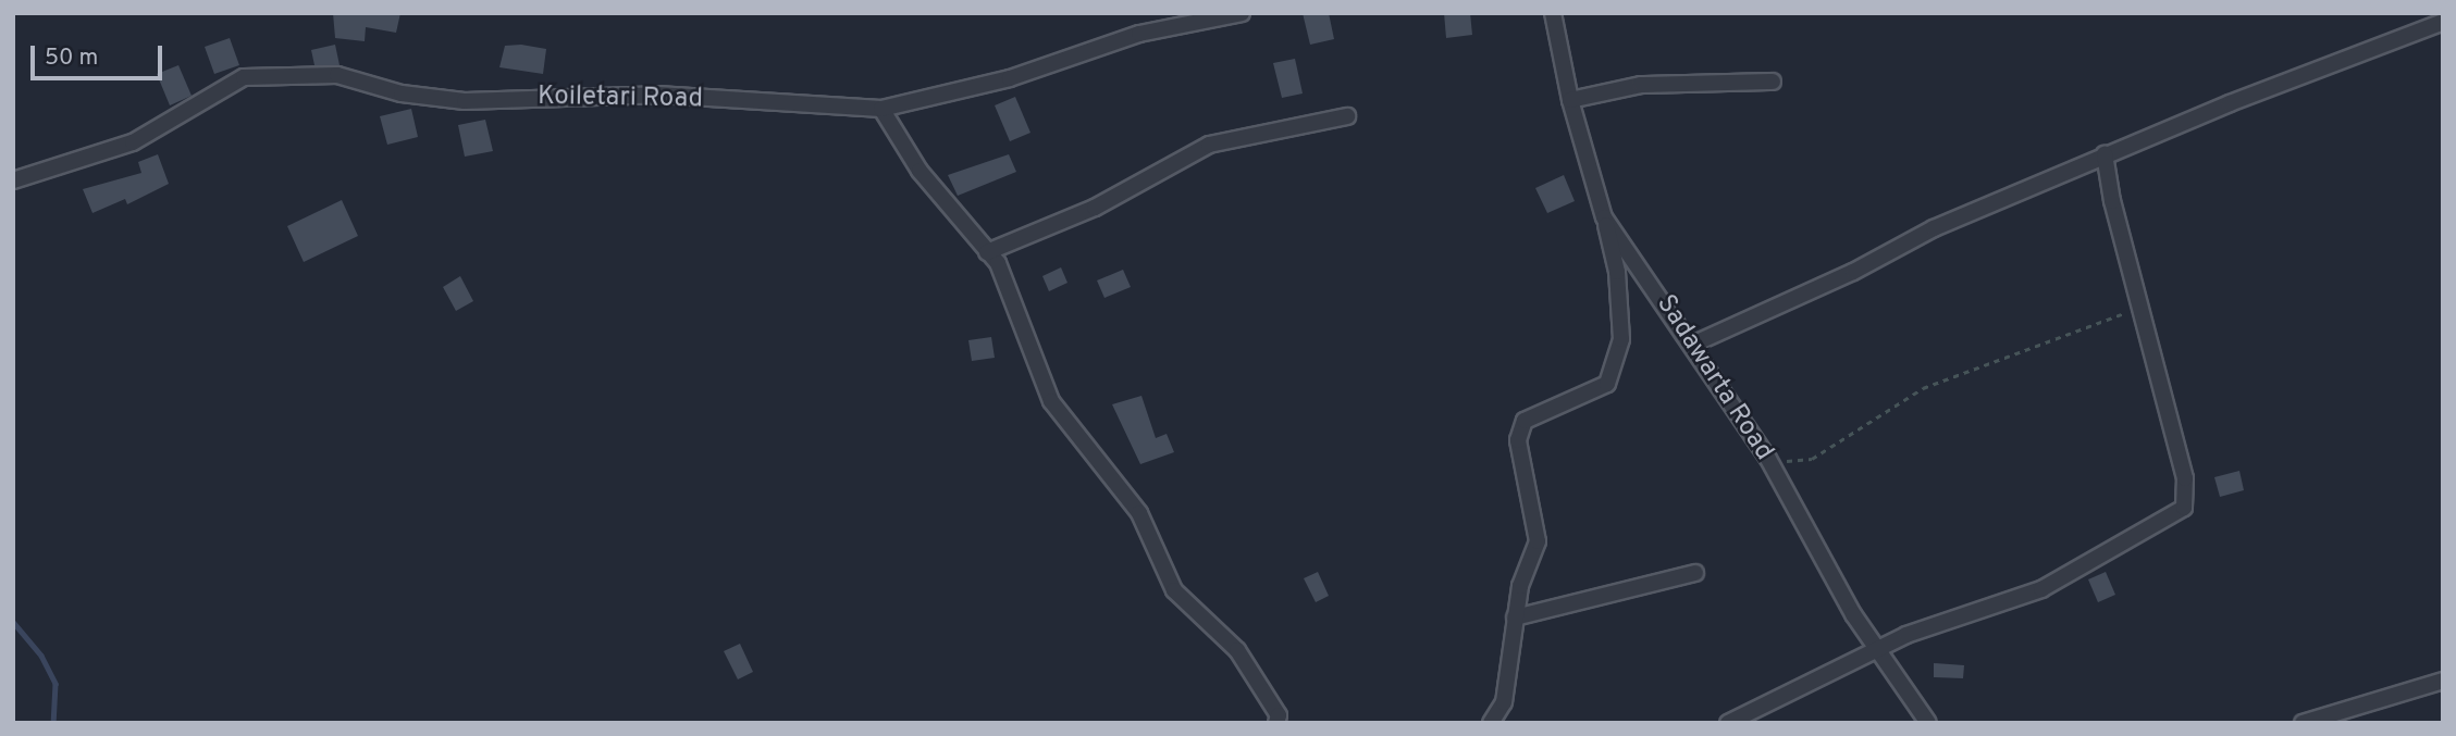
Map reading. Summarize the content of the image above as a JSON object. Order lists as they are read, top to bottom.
{
  "streets": {
    "street": ["Koiletari Road", "Sadawarta Road"]
  },
  "scale_bar": "50 m"
}
